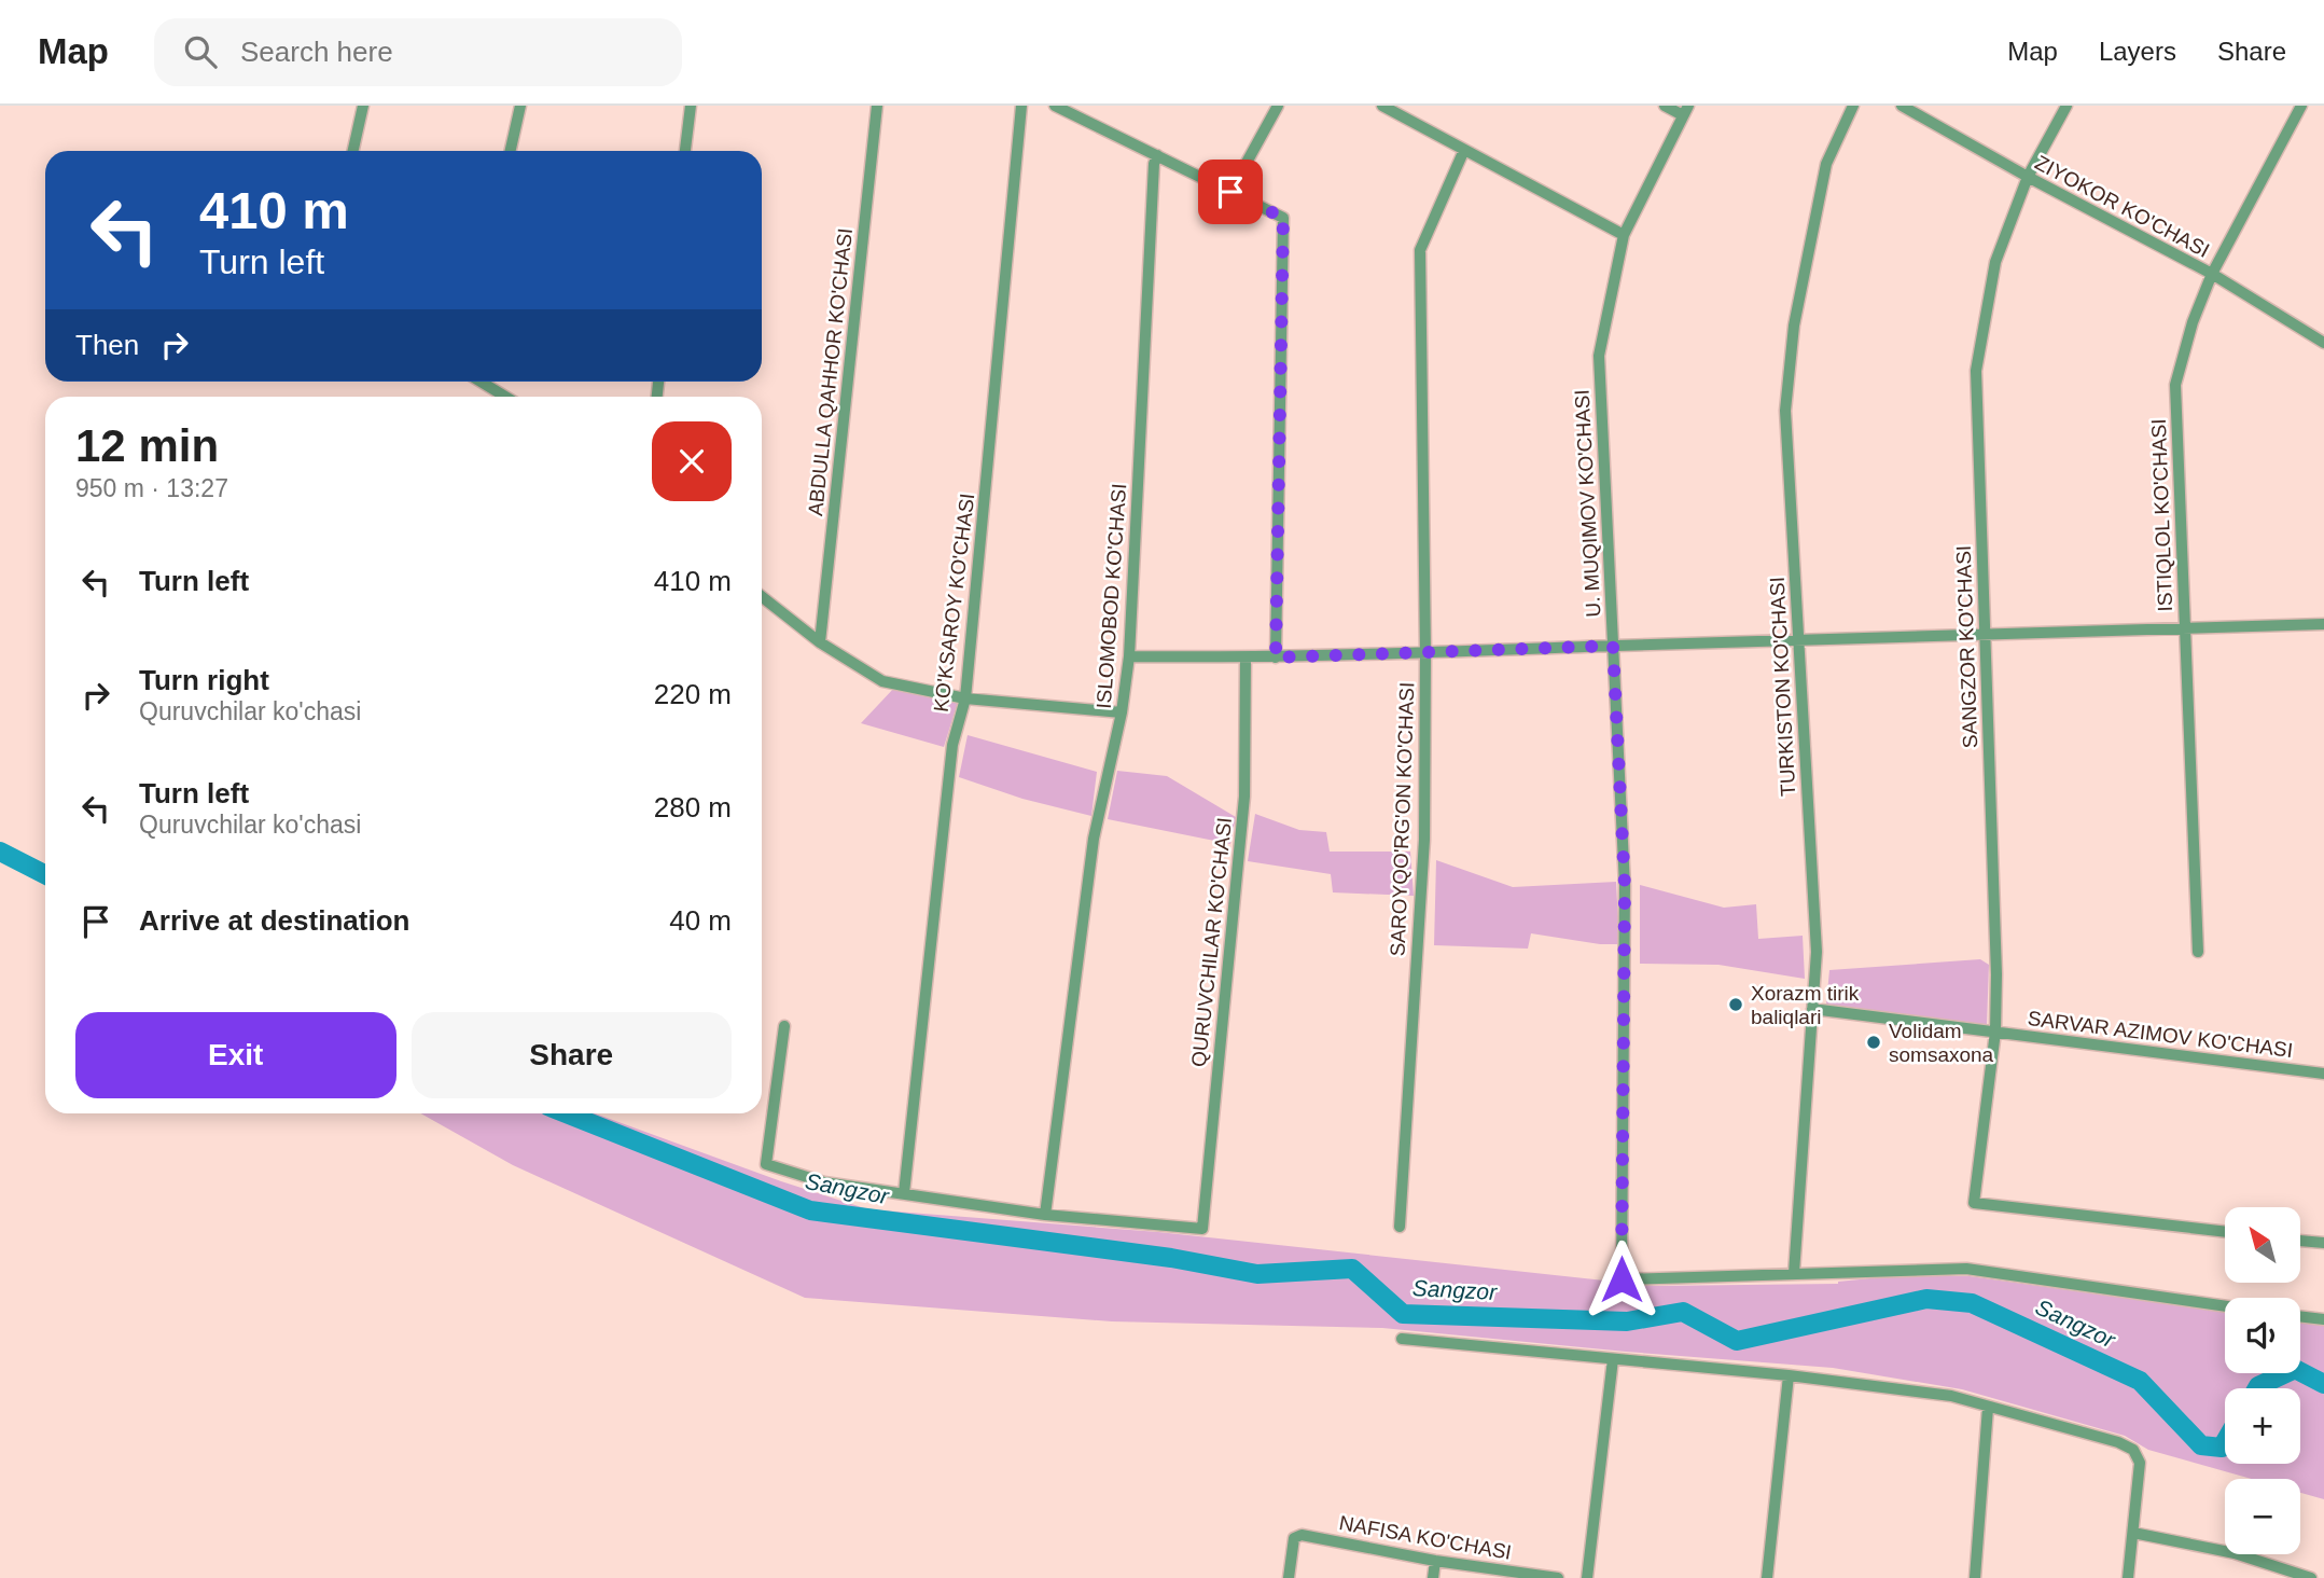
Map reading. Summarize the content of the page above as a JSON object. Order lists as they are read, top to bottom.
{
  "streets": {
    "street": [
      "ZIYOKOR KO'CHASI",
      "ABDULLA QAHHOR KO'CHASI",
      "U. MUQIMOV KO'CHASI",
      "ISTIQLOL KO'CHASI",
      "ISLOMOBOD KO'CHASI",
      "KO'KSAROY KO'CHASI",
      "SANGZOR KO'CHASI",
      "TURKISTON KO'CHASI",
      "SAROYQO'RG'ON KO'CHASI",
      "QURUVCHILAR KO'CHASI",
      "SARVAR AZIMOV KO'CHASI",
      "NAFISA KO'CHASI"
    ]
  },
  "crossings": [
    ["ZIYOKOR KO'CHASI", "ISTIQLOL KO'CHASI"],
    ["ZIYOKOR KO'CHASI", "SANGZOR KO'CHASI"],
    ["U. MUQIMOV KO'CHASI", "TURKISTON KO'CHASI"],
    ["ISLOMOBOD KO'CHASI", "QURUVCHILAR KO'CHASI"],
    ["SANGZOR KO'CHASI", "SARVAR AZIMOV KO'CHASI"],
    ["TURKISTON KO'CHASI", "SARVAR AZIMOV KO'CHASI"]
  ],
  "water": ["Sangzor"],
  "places": ["Xorazm tirik baliqlari", "Volidam somsaxona"],
  "north": "top left",
  "page": {
    "header": "Map",
    "search": "Search here",
    "nav": ["Map", "Layers", "Share"],
    "turn": ["410 m", "Turn left"],
    "then": "Then",
    "heading": ["12 min", "950 m · 13:27"],
    "list": [
      {
        "name": "Turn left",
        "value": "410 m"
      },
      {
        "name": "Turn right",
        "note": "Quruvchilar ko'chasi",
        "value": "220 m"
      },
      {
        "name": "Turn left",
        "note": "Quruvchilar ko'chasi",
        "value": "280 m"
      },
      {
        "name": "Arrive at destination",
        "value": "40 m"
      }
    ],
    "buttons": ["Exit", "Share"],
    "map_buttons": ["+", "−"]
  }
}
